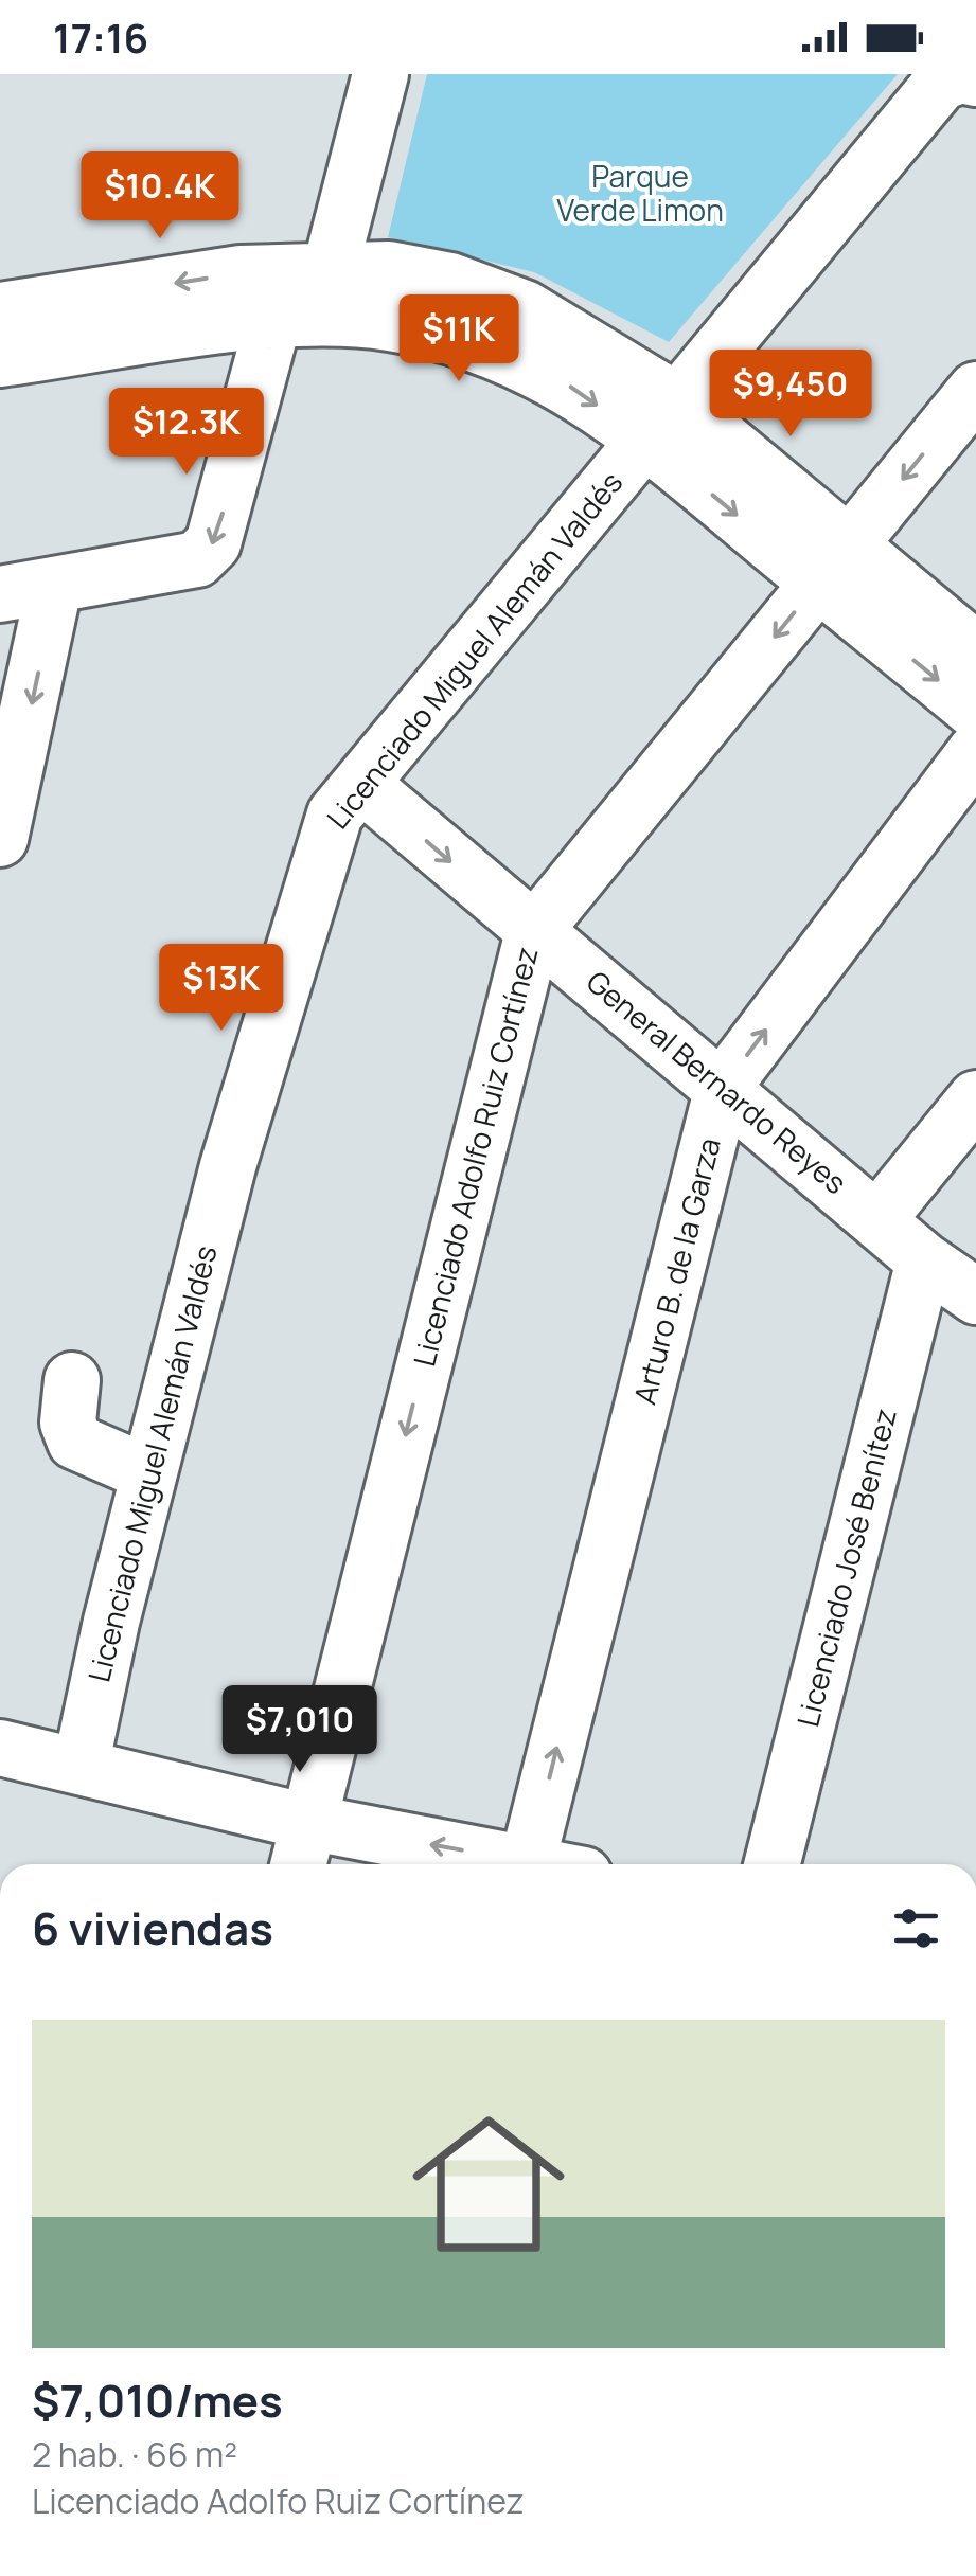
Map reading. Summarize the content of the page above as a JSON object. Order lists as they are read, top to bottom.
{
  "streets": {
    "street": [
      "Licenciado Miguel Alemán Valdés",
      "General Bernardo Reyes",
      "Licenciado Adolfo Ruiz Cortínez",
      "Arturo B. de la Garza",
      "Licenciado José Benítez"
    ]
  },
  "crossings": [
    ["Licenciado Miguel Alemán Valdés", "General Bernardo Reyes"],
    ["General Bernardo Reyes", "Licenciado Adolfo Ruiz Cortínez"],
    ["General Bernardo Reyes", "Arturo B. de la Garza"],
    ["General Bernardo Reyes", "Licenciado José Benítez"]
  ],
  "one_way": ["Licenciado Adolfo Ruiz Cortínez", "Arturo B. de la Garza"],
  "parks": ["Parque Verde Limon"],
  "page": {
    "status": "17:16",
    "price": [
      "$10.4K",
      "$11K",
      "$9,450",
      "$12.3K",
      "$13K",
      "$7,010"
    ],
    "heading": "6 viviendas",
    "list": [
      {
        "name": "$7,010/mes",
        "note": "2 hab. · 66 m² · Licenciado Adolfo Ruiz Cortínez"
      }
    ]
  }
}
